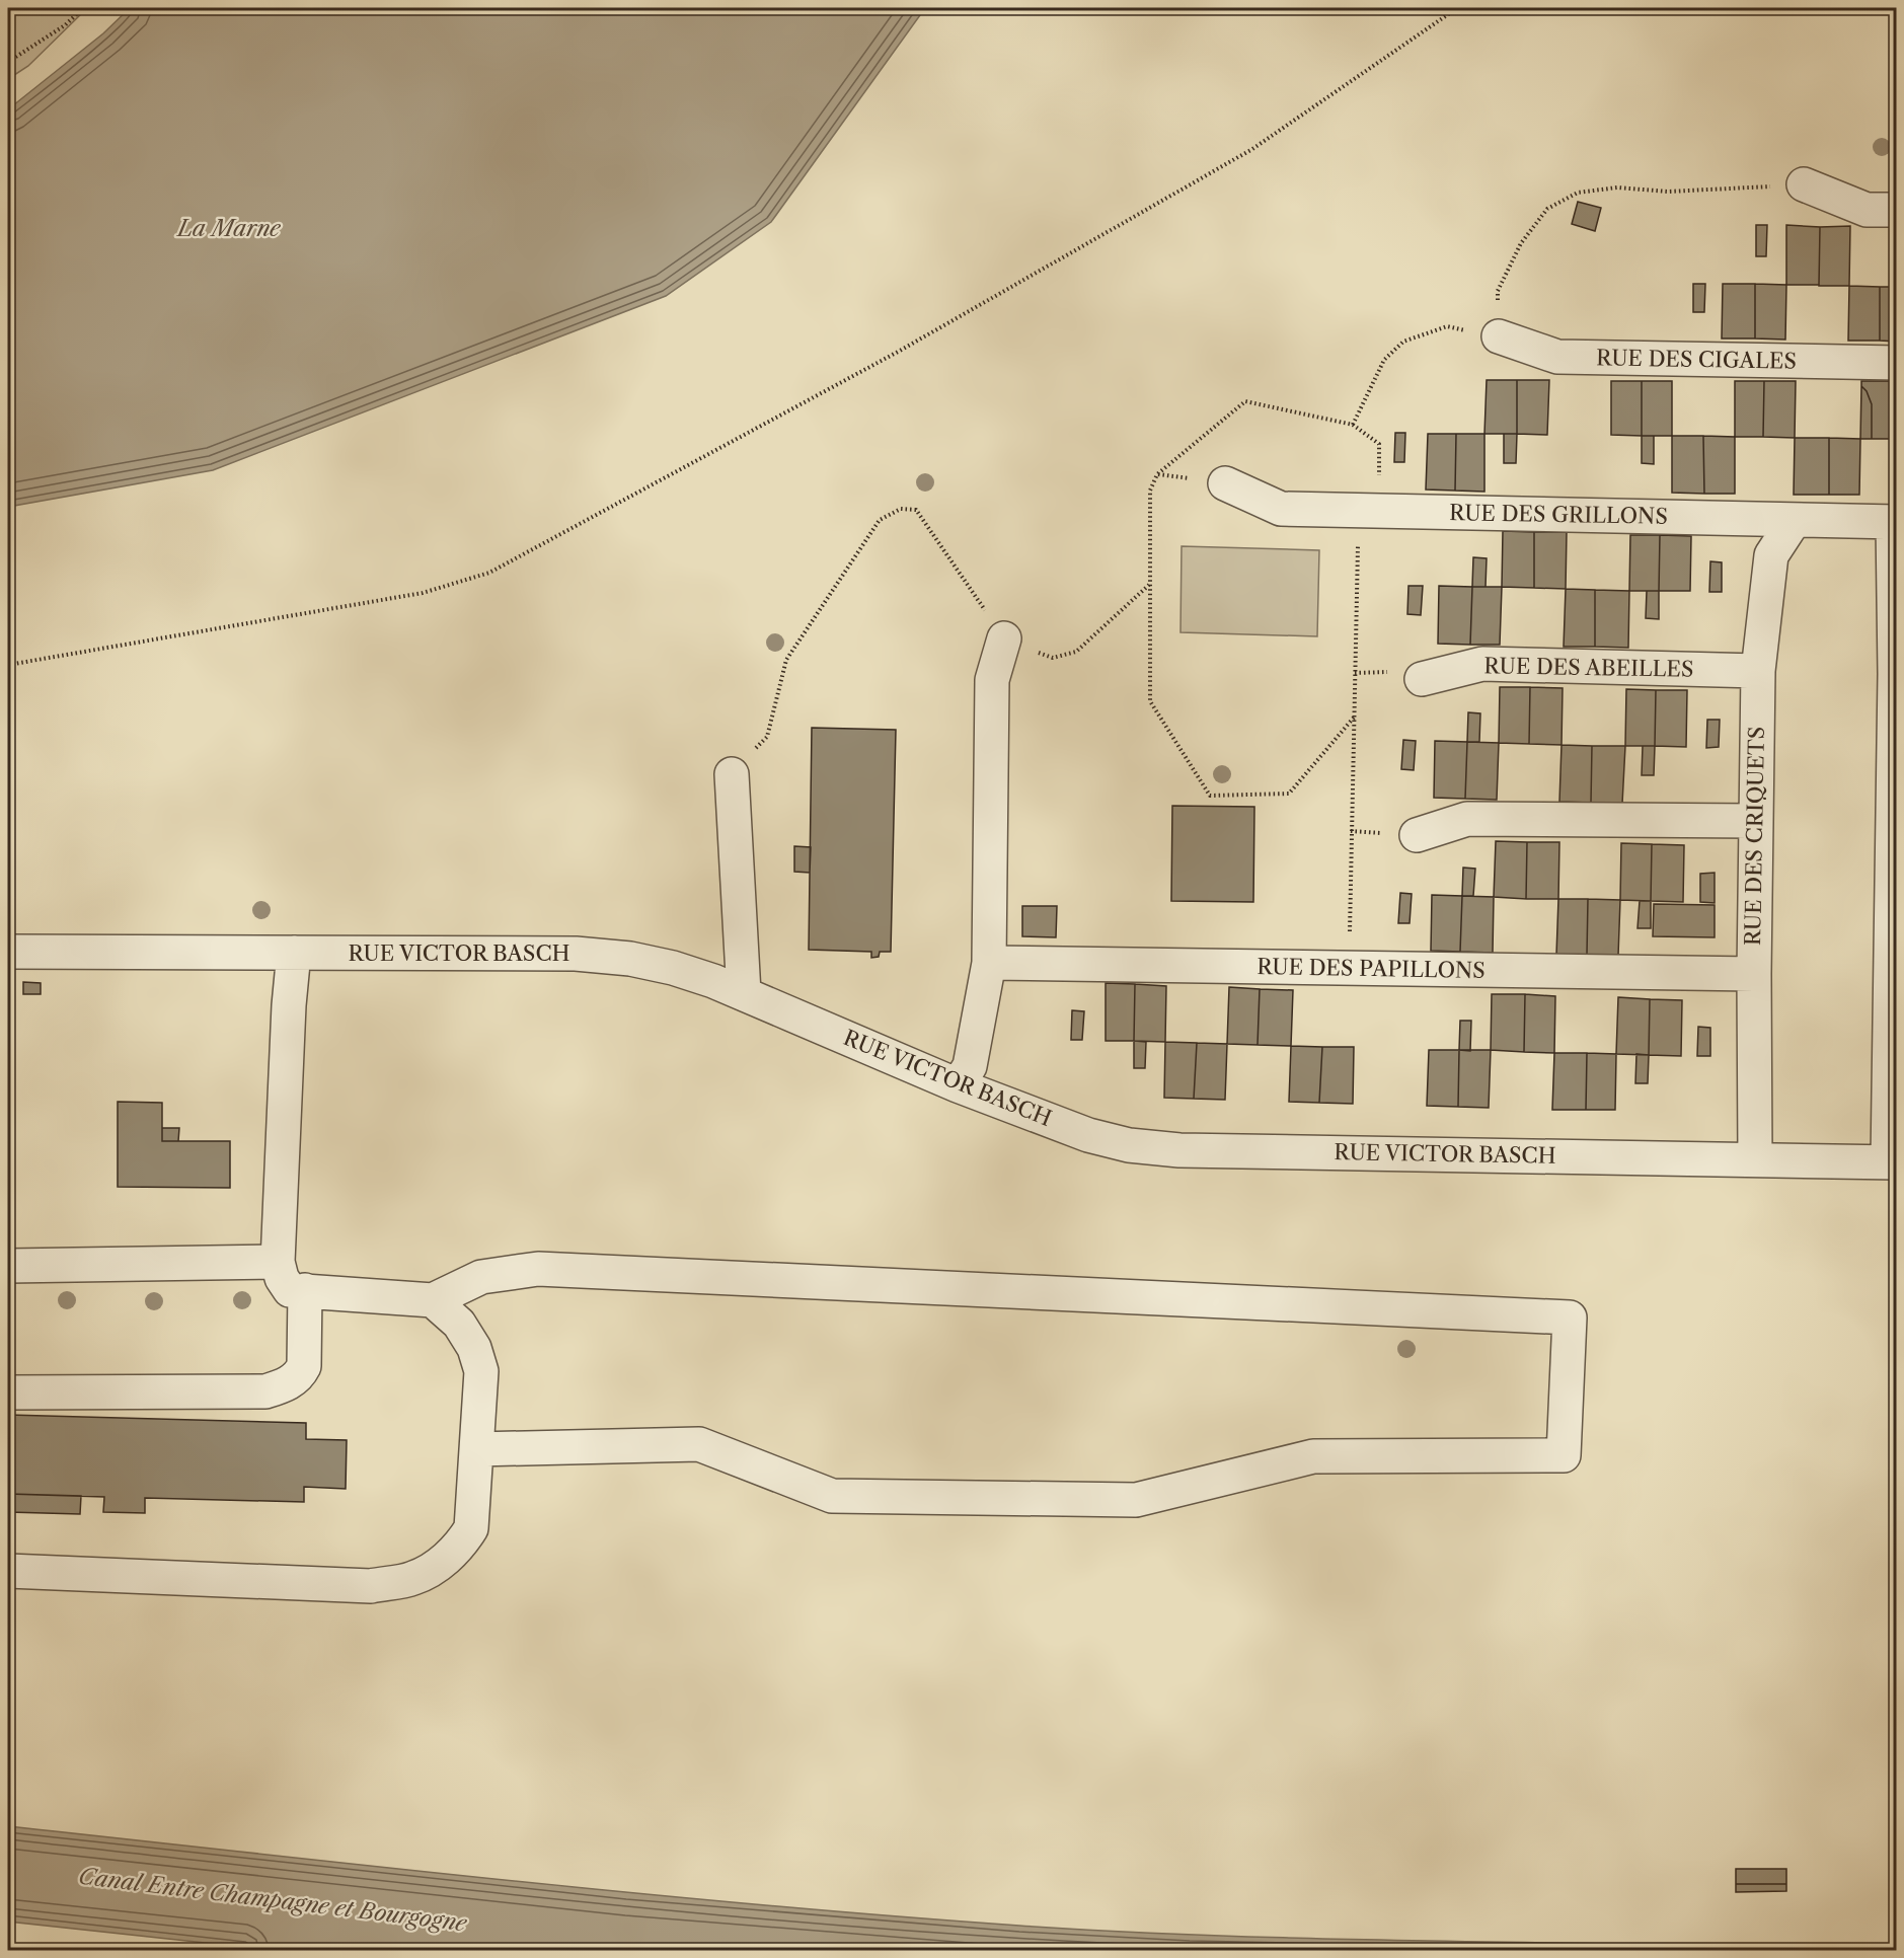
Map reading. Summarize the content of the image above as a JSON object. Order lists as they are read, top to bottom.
{
  "streets": {
    "street": [
      "RUE DES CIGALES",
      "RUE DES GRILLONS",
      "RUE DES ABEILLES",
      "RUE DES CRIQUETS",
      "RUE VICTOR BASCH",
      "RUE DES PAPILLONS"
    ]
  },
  "crossings": [
    ["RUE DES GRILLONS", "RUE DES CRIQUETS"],
    ["RUE DES ABEILLES", "RUE DES CRIQUETS"],
    ["RUE DES CRIQUETS", "RUE VICTOR BASCH"],
    ["RUE DES CRIQUETS", "RUE DES PAPILLONS"]
  ],
  "water": ["La Marne", "Canal Entre Champagne et Bourgogne"]
}
